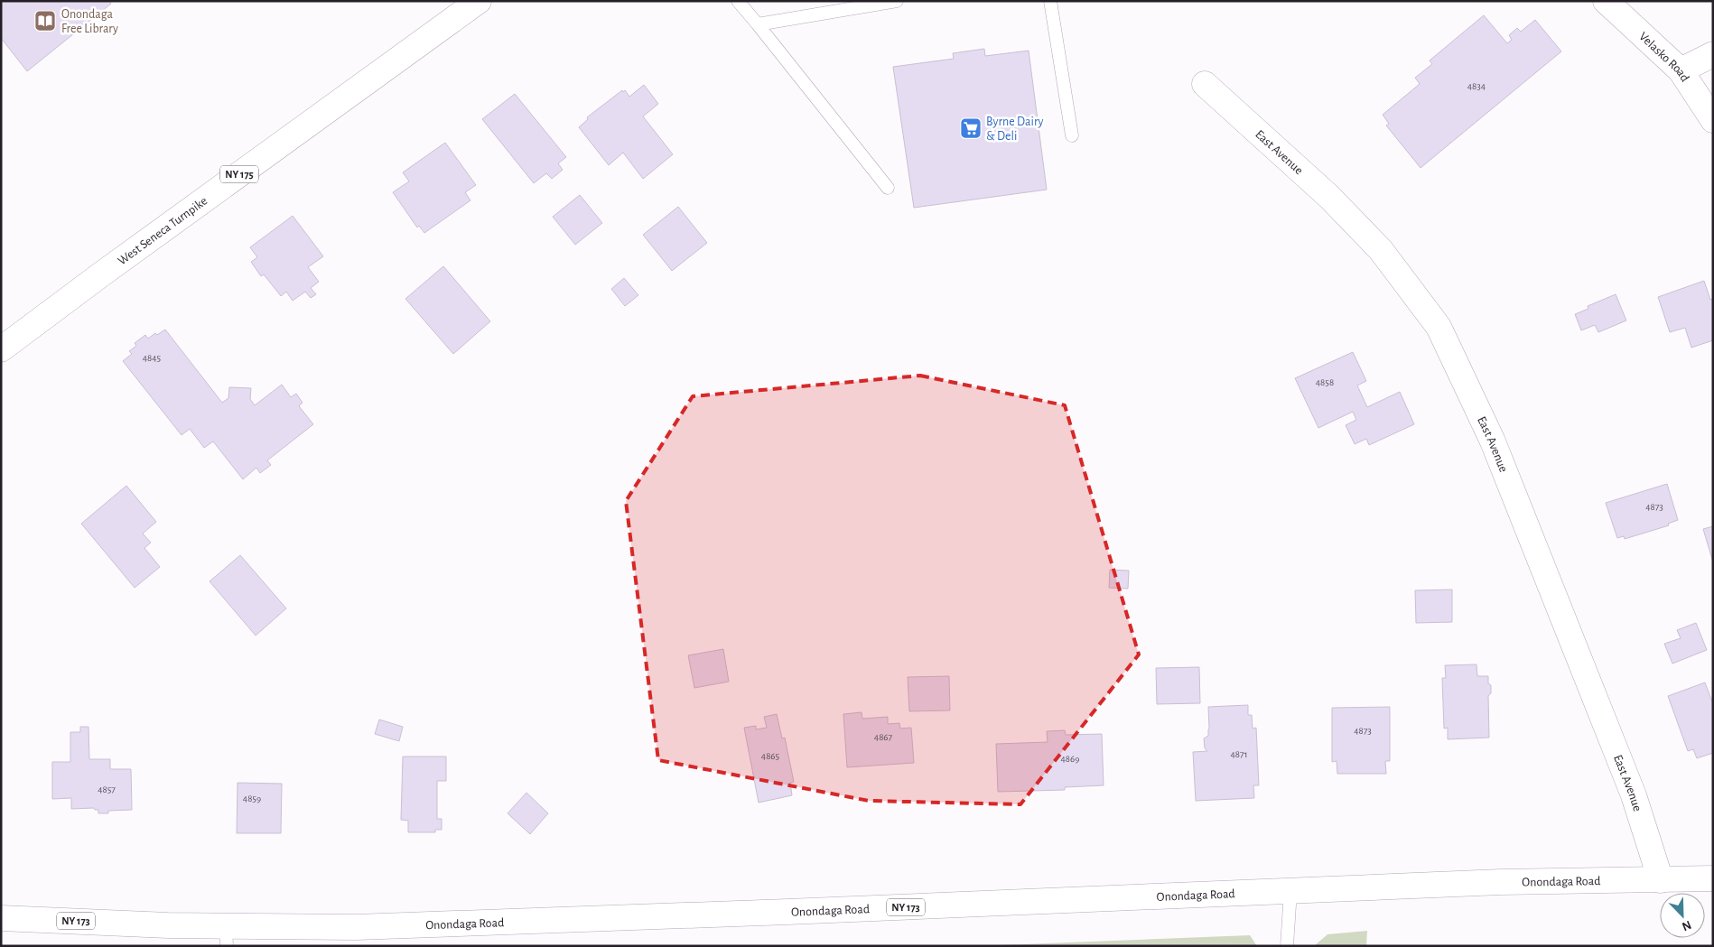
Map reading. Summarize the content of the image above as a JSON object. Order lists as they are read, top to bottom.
{
  "streets": {
    "main road": [
      "Velasko Road",
      "East Avenue",
      "NY 175",
      "West Seneca Turnpike",
      "Onondaga Road",
      "NY 173"
    ]
  },
  "crossings": [
    ["East Avenue", "Onondaga Road"]
  ],
  "places": {
    "library": ["Onondaga Free Library"],
    "supermarket": ["Byrne Dairy & Deli"]
  },
  "house_numbers": [
    "4834",
    "4845",
    "4858",
    "4873",
    "4873",
    "4867",
    "4871",
    "4865",
    "4869",
    "4857",
    "4859"
  ],
  "north": "bottom right"
}
